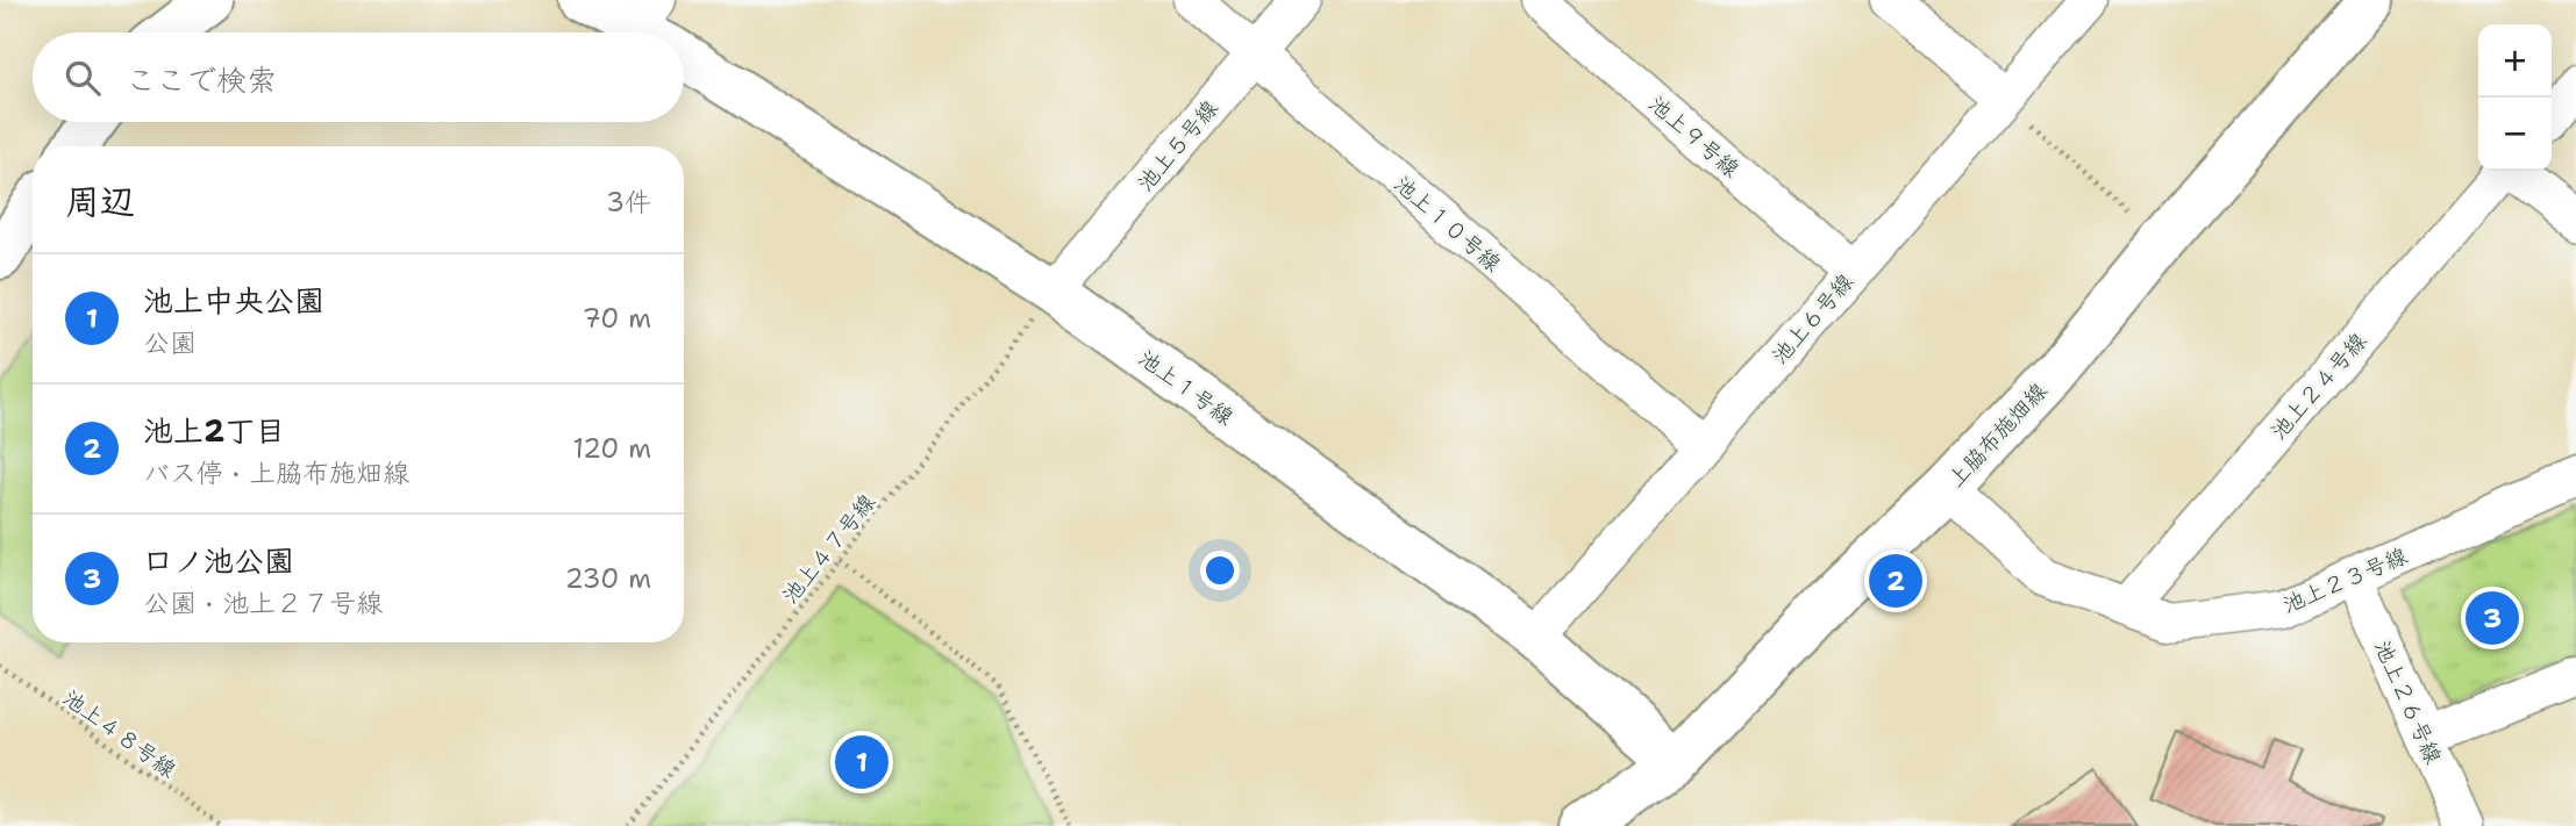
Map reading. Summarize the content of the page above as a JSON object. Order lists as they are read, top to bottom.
{
  "streets": {
    "street": [
      "池上９号線",
      "池上５号線",
      "池上１０号線",
      "池上６号線",
      "池上２４号線",
      "池上１号線",
      "上脇布施畑線",
      "池上２３号線",
      "池上２６号線"
    ],
    "path": ["池上４７号線", "池上４８号線"]
  },
  "crossings": [
    ["池上９号線", "池上６号線"],
    ["池上５号線", "池上１０号線"],
    ["池上５号線", "池上１号線"],
    ["池上５号線", "池上４７号線"],
    ["池上１０号線", "池上６号線"],
    ["池上６号線", "池上１号線"],
    ["池上２４号線", "池上２３号線"],
    ["池上１号線", "上脇布施畑線"],
    ["池上１号線", "池上４７号線"],
    ["上脇布施畑線", "池上２３号線"],
    ["池上２３号線", "池上２６号線"]
  ],
  "page": {
    "map_buttons": ["+", "−"],
    "search": "ここで検索",
    "heading": ["周辺", "3件"],
    "list": [
      {
        "mark": "1",
        "name": "池上中央公園",
        "note": "公園",
        "value": "70 m"
      },
      {
        "mark": "2",
        "name": "池上2丁目",
        "note": "バス停 · 上脇布施畑線",
        "value": "120 m"
      },
      {
        "mark": "3",
        "name": "口ノ池公園",
        "note": "公園 · 池上２７号線",
        "value": "230 m"
      }
    ],
    "pins": ["2", "3", "1"]
  }
}
